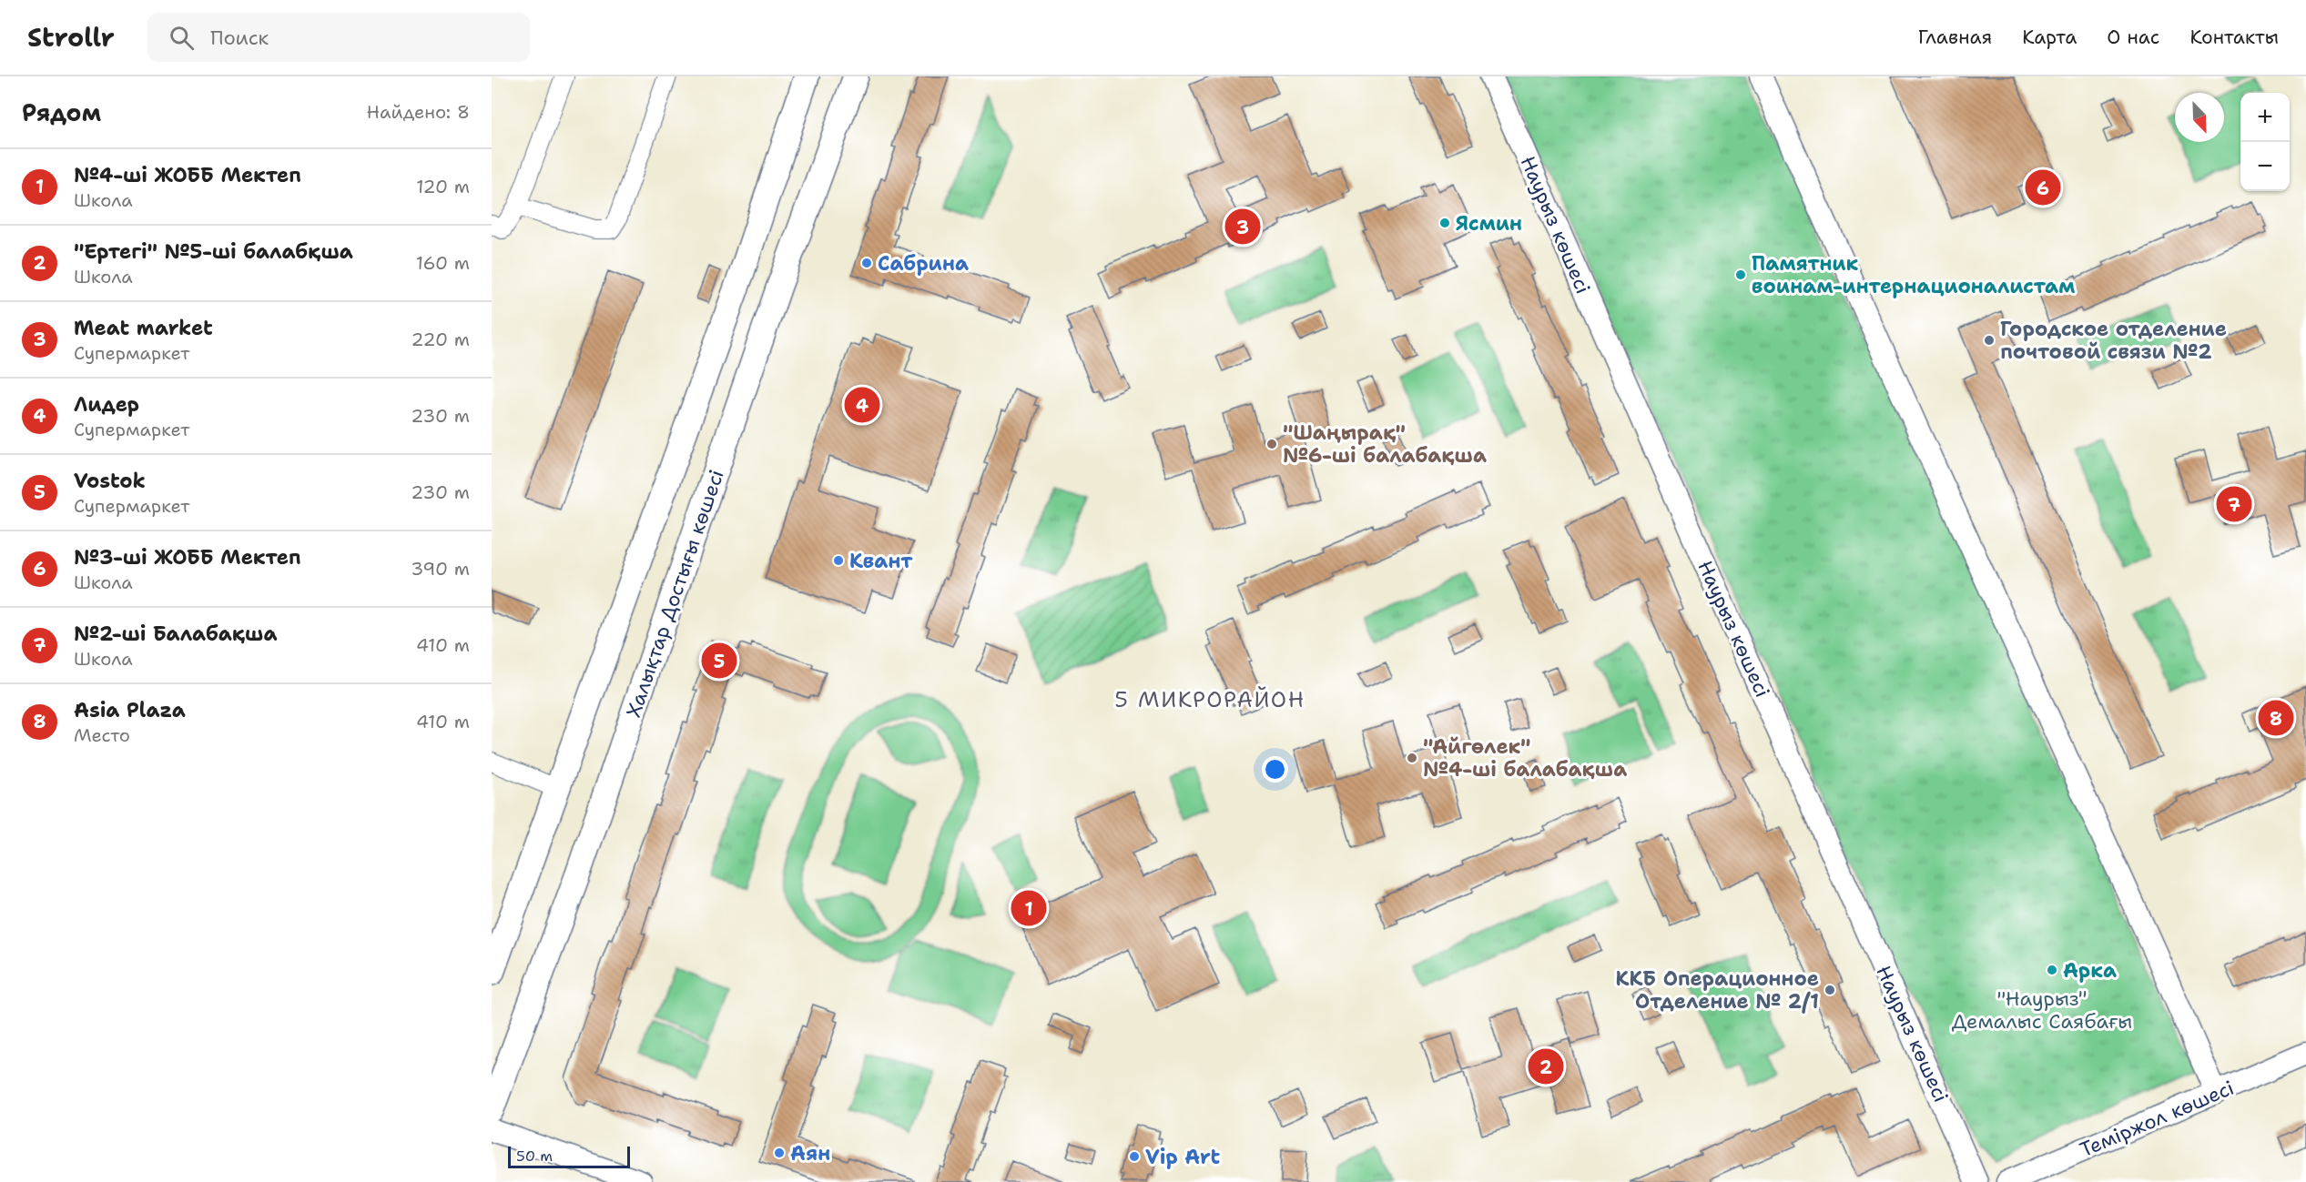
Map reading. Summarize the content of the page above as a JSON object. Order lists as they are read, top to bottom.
{
  "streets": {
    "main road": ["Халықтар Достығы көшесі"],
    "street": ["Наурыз көшесі", "Теміржол көшесі"]
  },
  "districts": ["5 МИКРОРАЙОН"],
  "parks": ["\"Наурыз\" Демалыс Саябағы"],
  "places": [
    "Ясмин",
    "Сабрина",
    "Памятник воинам-интернационалистам",
    "Городское отделение почтовой связи №2",
    "\"Шаңырақ\" №6-ші балабақша",
    "Квант",
    "\"Айгөлек\" №4-ші балабақша",
    "Арка",
    "ККБ Операционное Отделение № 2/1",
    "Аян",
    "Vip Art"
  ],
  "scale_bar": "50 m",
  "north": "bottom right",
  "page": {
    "header": "Strollr",
    "search": "Поиск",
    "nav": [
      "Главная",
      "Карта",
      "О нас",
      "Контакты"
    ],
    "heading": ["Рядом", "Найдено: 8"],
    "map_buttons": ["+", "−"],
    "list": [
      {
        "mark": "1",
        "name": "№4-ші ЖОББ Мектеп",
        "note": "Школа",
        "value": "120 m"
      },
      {
        "mark": "2",
        "name": "\"Ертегі\" №5-ші балабқша",
        "note": "Школа",
        "value": "160 m"
      },
      {
        "mark": "3",
        "name": "Meat market",
        "note": "Супермаркет",
        "value": "220 m"
      },
      {
        "mark": "4",
        "name": "Лидер",
        "note": "Супермаркет",
        "value": "230 m"
      },
      {
        "mark": "5",
        "name": "Vostok",
        "note": "Супермаркет",
        "value": "230 m"
      },
      {
        "mark": "6",
        "name": "№3-ші ЖОББ Мектеп",
        "note": "Школа",
        "value": "390 m"
      },
      {
        "mark": "7",
        "name": "№2-ші Балабақша",
        "note": "Школа",
        "value": "410 m"
      },
      {
        "mark": "8",
        "name": "Asia Plaza",
        "note": "Место",
        "value": "410 m"
      }
    ],
    "pins": [
      "6",
      "3",
      "4",
      "7",
      "5",
      "8",
      "1",
      "2"
    ],
    "scale": "50 m"
  }
}
